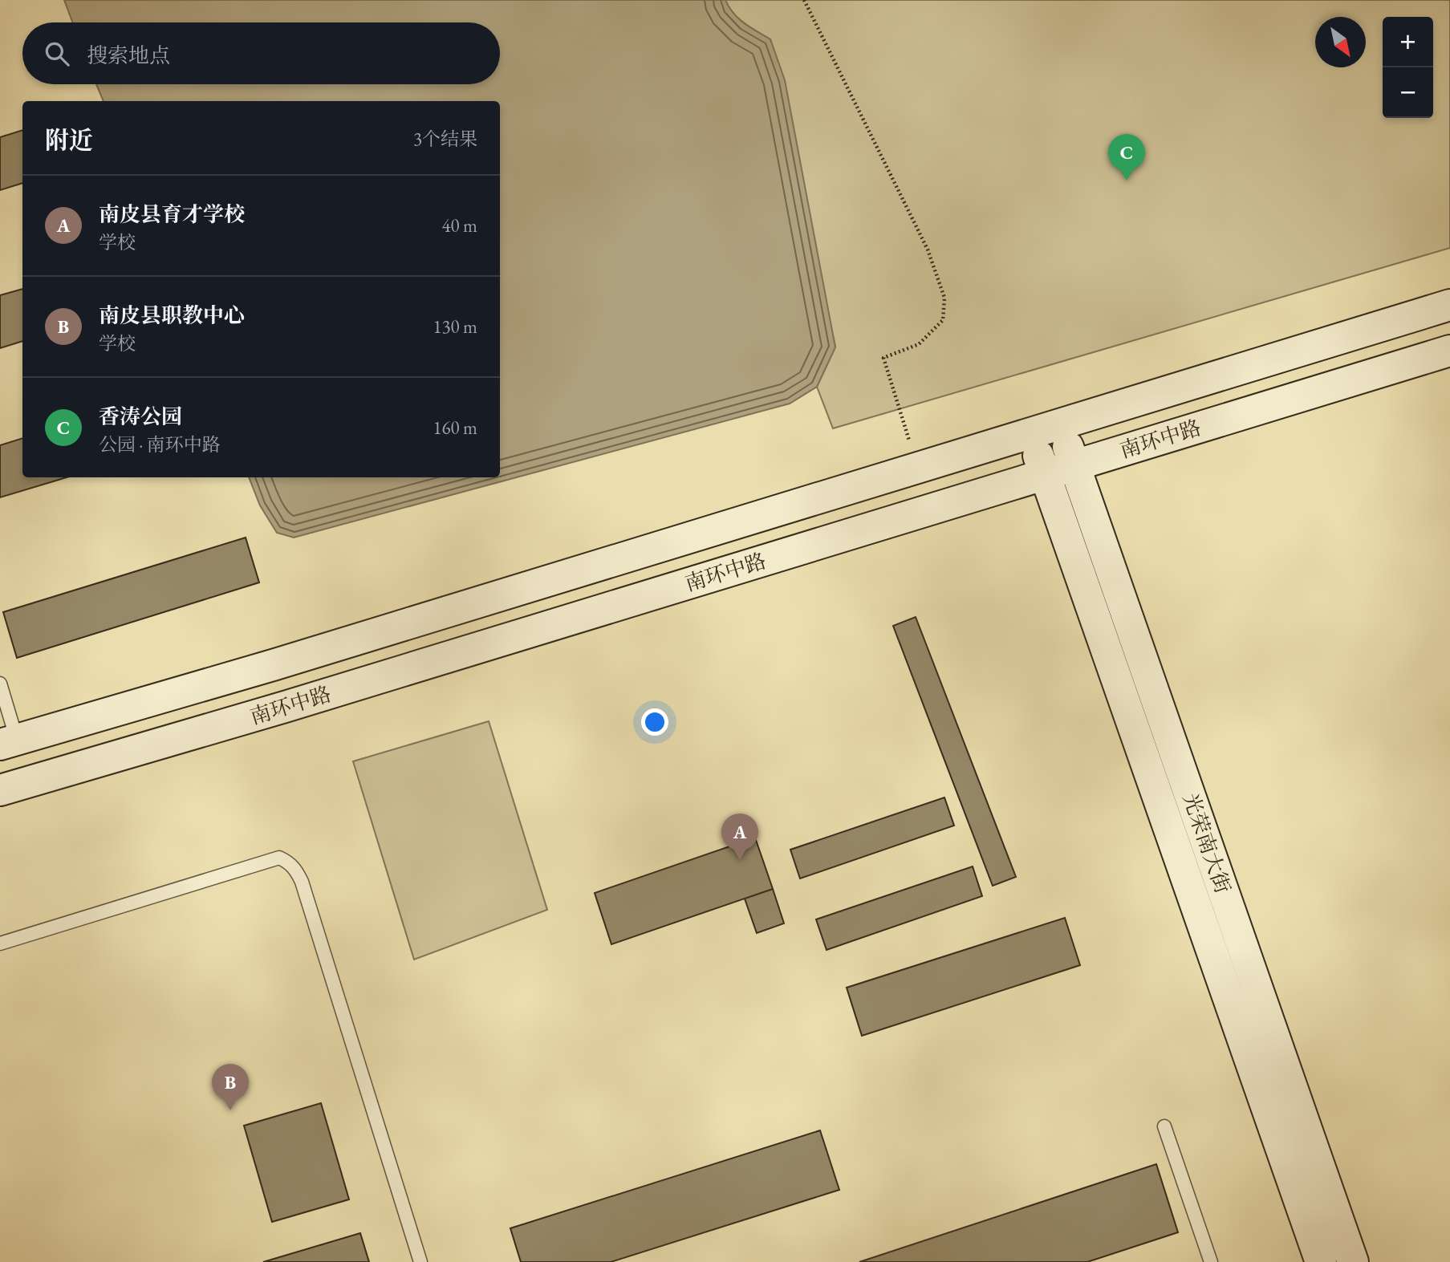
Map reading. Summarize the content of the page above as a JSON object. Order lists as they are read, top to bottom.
{
  "streets": {
    "main road": ["南环中路", "光荣南大街"]
  },
  "crossings": [
    ["南环中路", "光荣南大街"]
  ],
  "north": "bottom right",
  "page": {
    "map_buttons": ["+", "−"],
    "search": "搜索地点",
    "heading": ["附近", "3个结果"],
    "pins": ["C", "A", "B"],
    "list": [
      {
        "mark": "A",
        "name": "南皮县育才学校",
        "note": "学校",
        "value": "40 m"
      },
      {
        "mark": "B",
        "name": "南皮县职教中心",
        "note": "学校",
        "value": "130 m"
      },
      {
        "mark": "C",
        "name": "香涛公园",
        "note": "公园 · 南环中路",
        "value": "160 m"
      }
    ]
  }
}
